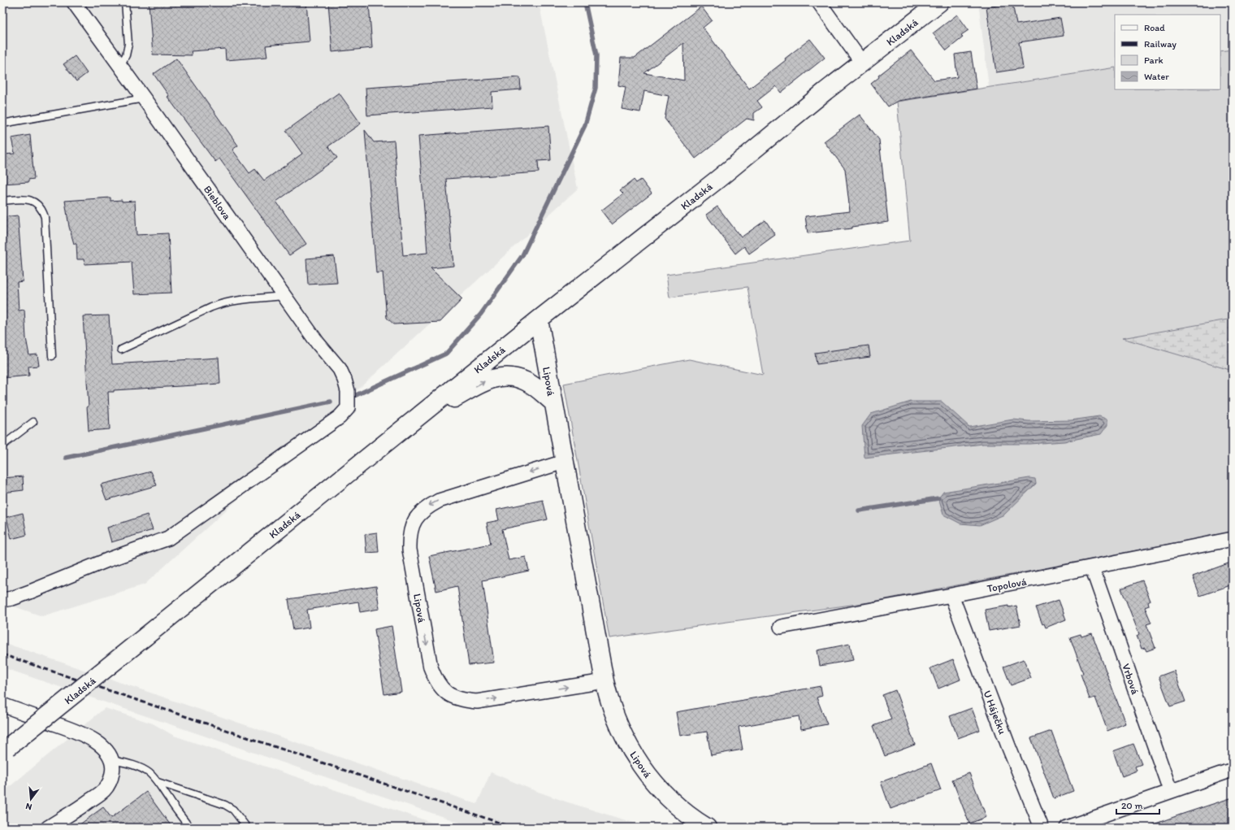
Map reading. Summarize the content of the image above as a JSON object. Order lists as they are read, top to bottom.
{
  "streets": {
    "main road": ["Kladská", "Lipová"],
    "street": [
      "Bieblova",
      "Topolová",
      "Vrbová",
      "U Háječku"
    ]
  },
  "crossings": [
    ["Kladská", "Lipová"],
    ["Topolová", "Vrbová"],
    ["Topolová", "U Háječku"]
  ],
  "legend": [
    "Road",
    "Railway",
    "Park",
    "Water"
  ],
  "scale_bar": "20 m",
  "north": "bottom"
}
